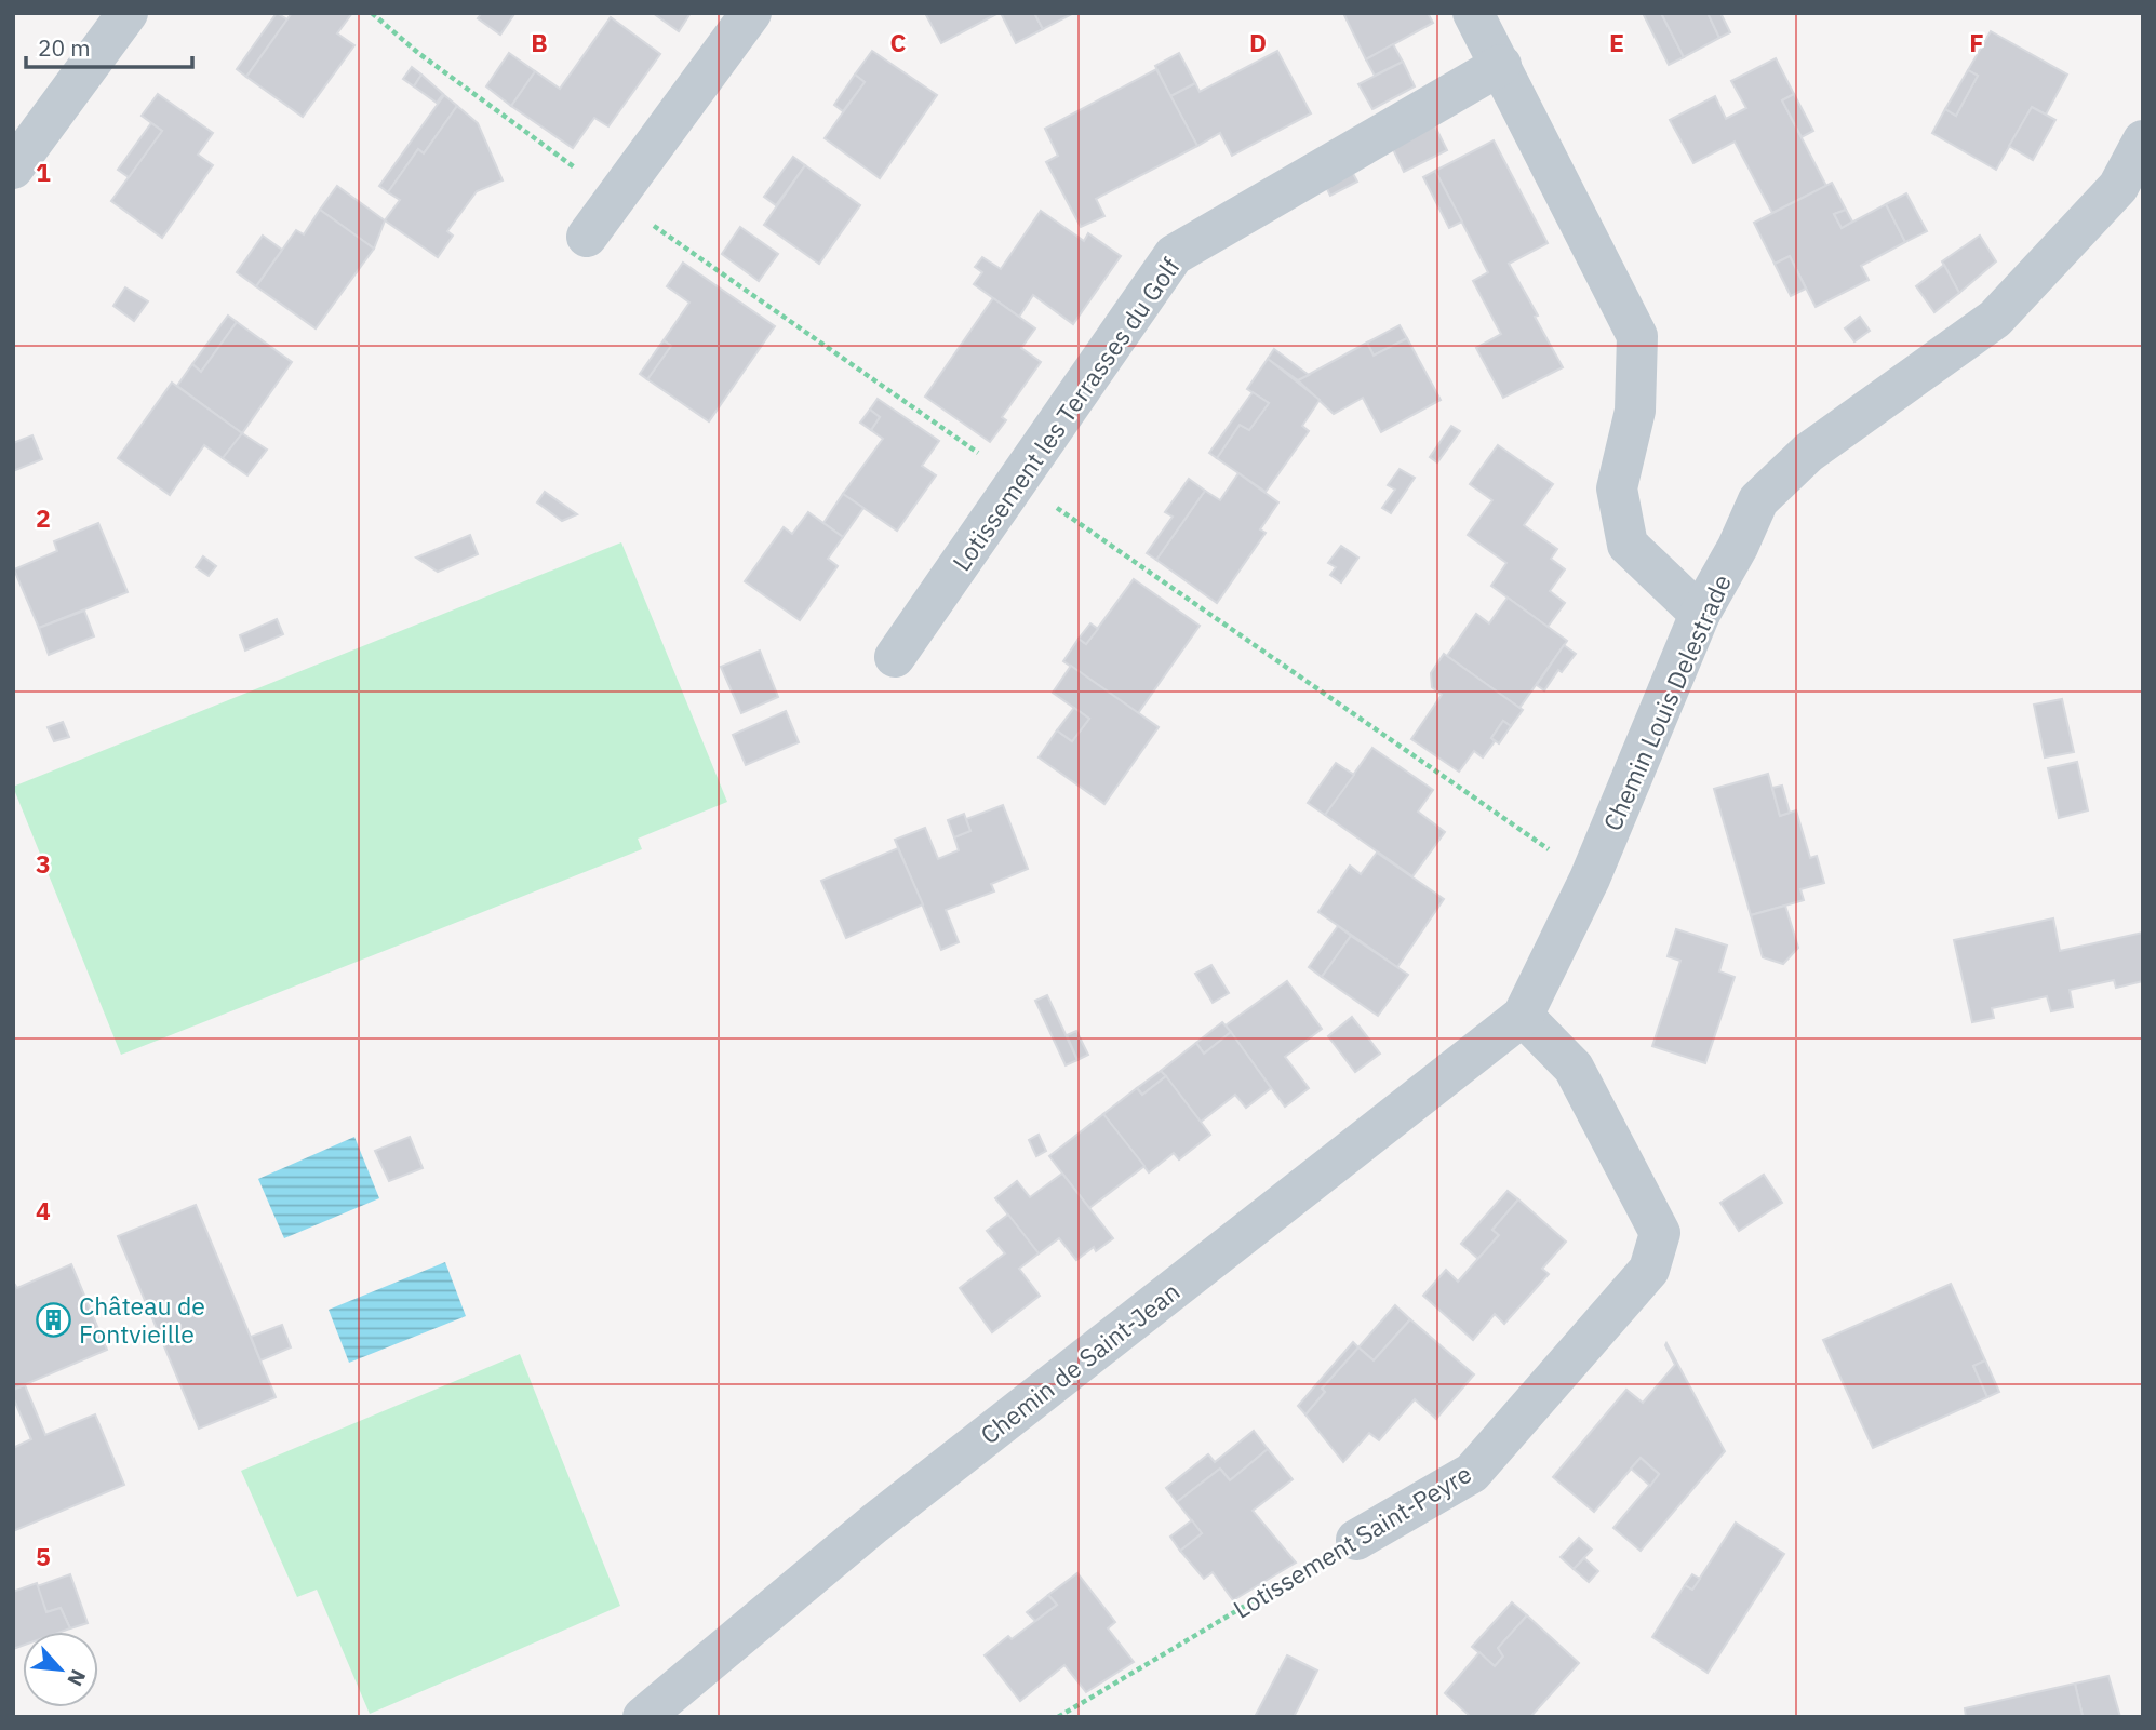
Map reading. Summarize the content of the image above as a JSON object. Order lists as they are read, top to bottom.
{
  "streets": {
    "street": [
      "Lotissement les Terrasses du Golf",
      "Chemin Louis Delestrade",
      "Chemin de Saint-Jean",
      "Lotissement Saint-Peyre"
    ]
  },
  "crossings": [
    ["Chemin Louis Delestrade", "Chemin de Saint-Jean"],
    ["Chemin Louis Delestrade", "Lotissement Saint-Peyre"],
    ["Chemin de Saint-Jean", "Lotissement Saint-Peyre"]
  ],
  "places": {
    "building": ["Château de Fontvieille"]
  },
  "scale_bar": "20 m",
  "north": "bottom right",
  "grid": {
    "columns": [
      "B",
      "C",
      "D",
      "E",
      "F"
    ],
    "rows": [
      "1",
      "2",
      "3",
      "4",
      "5"
    ]
  }
}
